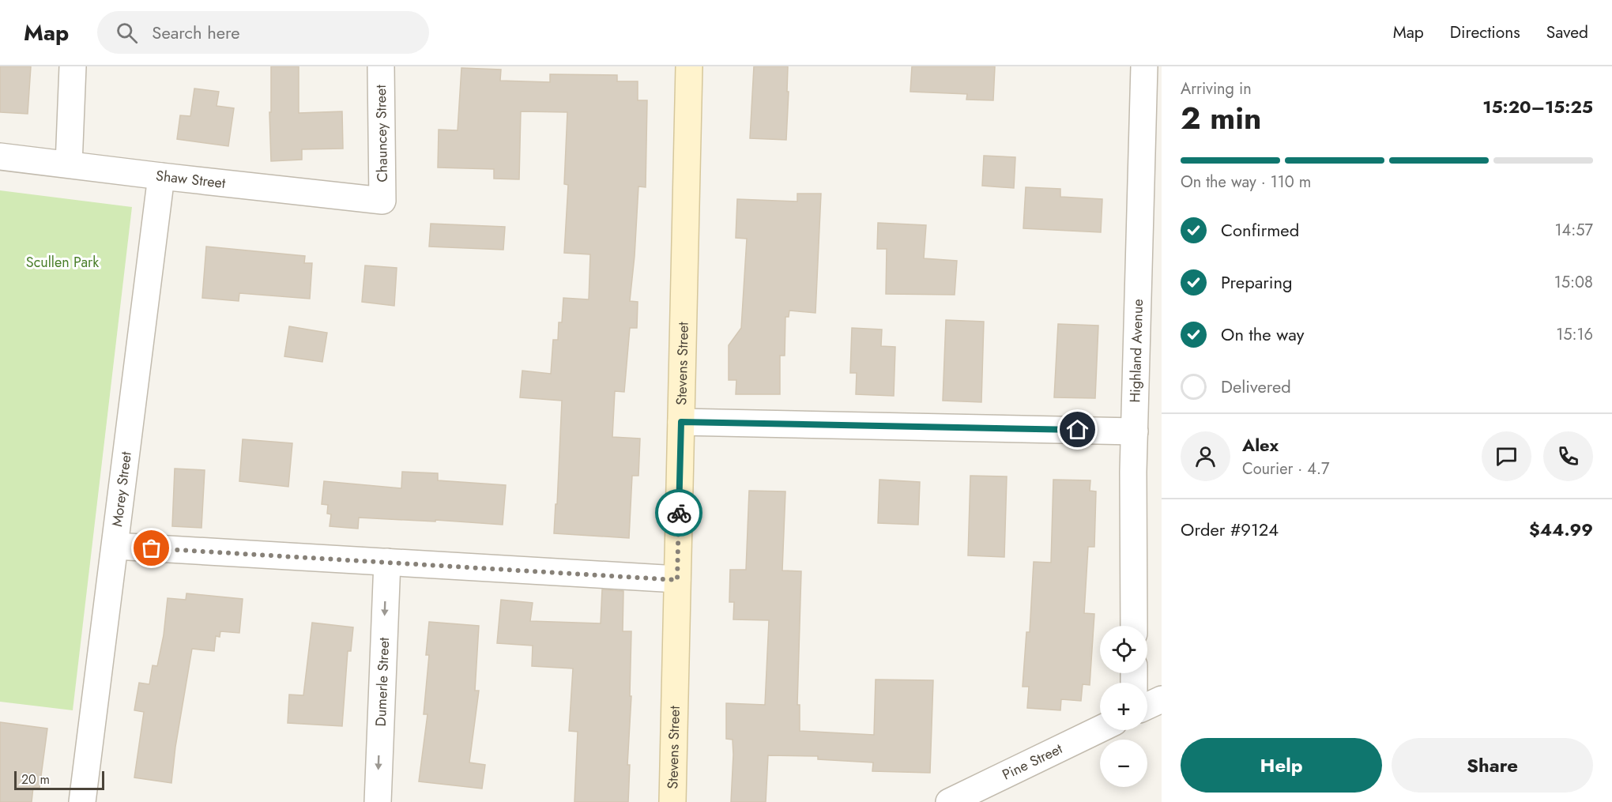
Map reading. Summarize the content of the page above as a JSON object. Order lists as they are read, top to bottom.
{
  "streets": {
    "main road": ["Stevens Street"],
    "street": [
      "Chauncey Street",
      "Shaw Street",
      "Highland Avenue",
      "Morey Street",
      "Dumerle Street",
      "Pine Street"
    ]
  },
  "crossings": [
    ["Chauncey Street", "Shaw Street"],
    ["Shaw Street", "Morey Street"]
  ],
  "one_way": ["Dumerle Street"],
  "parks": ["Scullen Park"],
  "scale_bar": "20 m",
  "page": {
    "header": "Map",
    "search": "Search here",
    "nav": ["Map", "Directions", "Saved"],
    "heading": ["2 min", "Arriving in", "15:20–15:25"],
    "panel": [
      "Alex",
      "Courier · 4.7",
      "Order #9124",
      "$44.99"
    ],
    "bar": "On the way · 110 m",
    "list": [
      ["Confirmed", "14:57"],
      ["Preparing", "15:08"],
      ["On the way", "15:16"],
      "Delivered"
    ],
    "map_buttons": ["+", "−"],
    "buttons": ["Help", "Share"],
    "scale": "20 m"
  }
}
